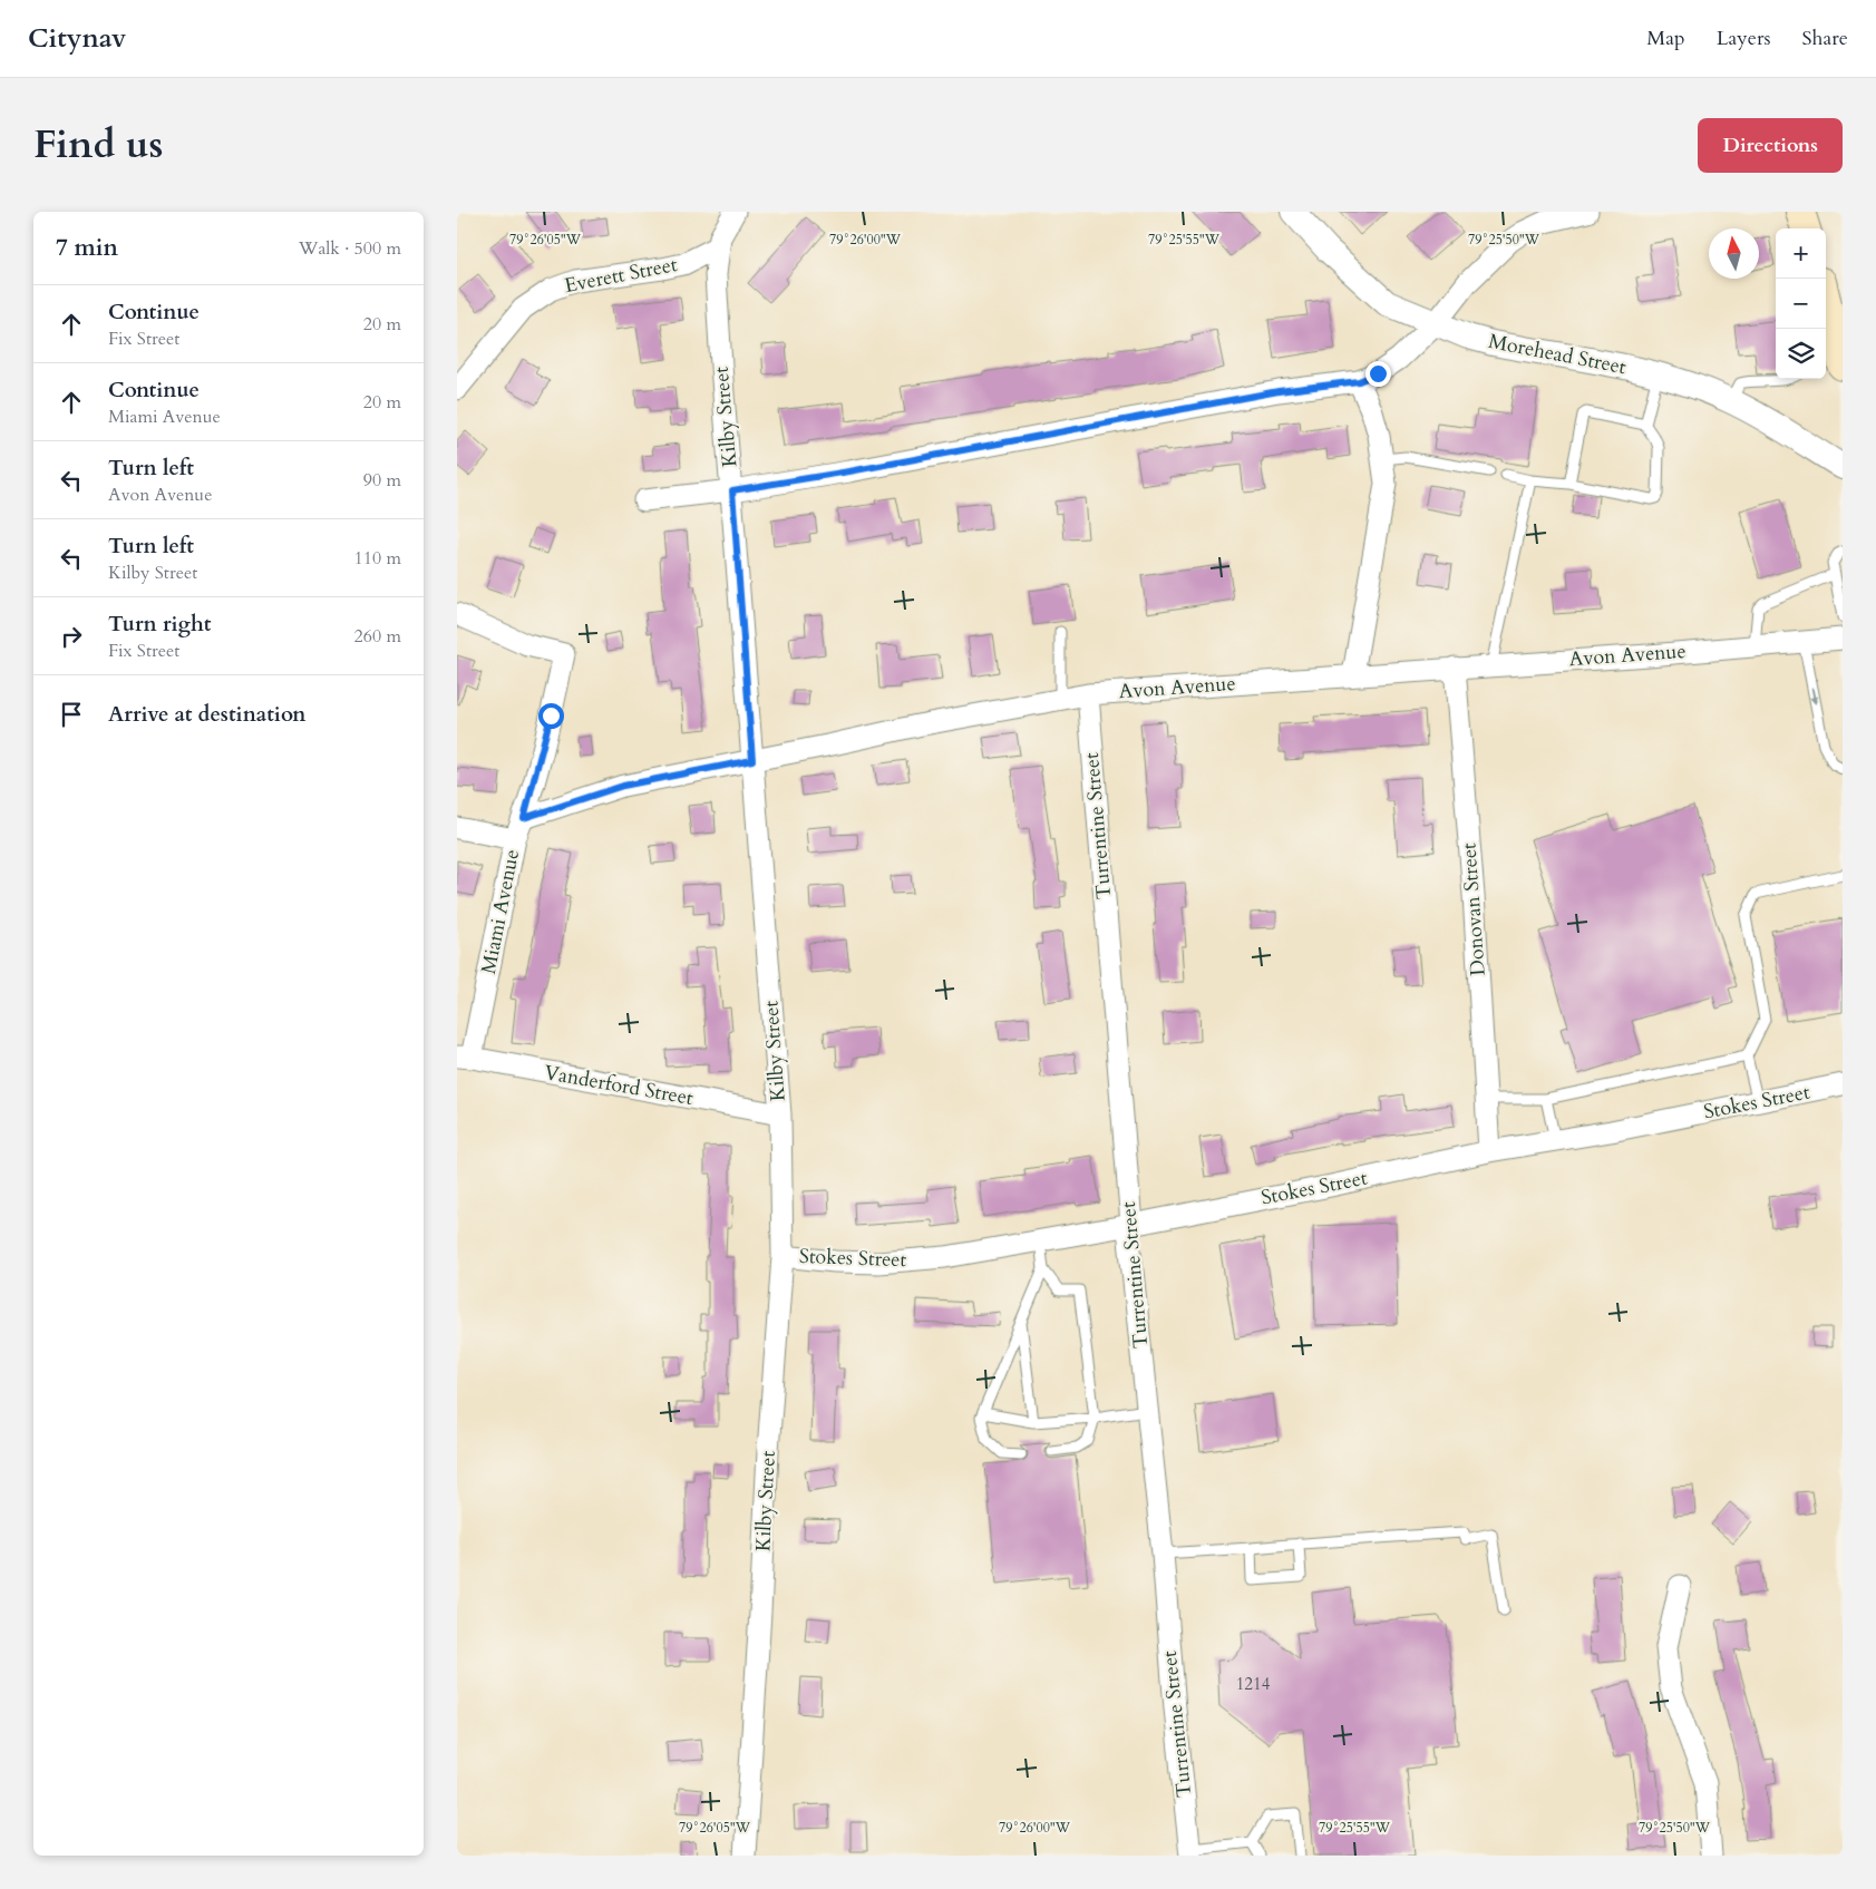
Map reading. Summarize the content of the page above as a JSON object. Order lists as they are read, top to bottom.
{
  "streets": {
    "street": [
      "Everett Street",
      "Morehead Street",
      "Kilby Street",
      "Avon Avenue",
      "Turrentine Street",
      "Donovan Street",
      "Miami Avenue",
      "Vanderford Street",
      "Stokes Street"
    ]
  },
  "crossings": [
    ["Everett Street", "Kilby Street"],
    ["Kilby Street", "Avon Avenue"],
    ["Kilby Street", "Vanderford Street"],
    ["Kilby Street", "Stokes Street"],
    ["Avon Avenue", "Turrentine Street"],
    ["Avon Avenue", "Donovan Street"],
    ["Avon Avenue", "Miami Avenue"],
    ["Turrentine Street", "Stokes Street"],
    ["Donovan Street", "Stokes Street"],
    ["Miami Avenue", "Vanderford Street"]
  ],
  "house_numbers": ["1214"],
  "north": "top",
  "page": {
    "header": "Citynav",
    "nav": ["Map", "Layers", "Share"],
    "title": "Find us",
    "buttons": "Directions",
    "heading": ["7 min", "Walk · 500 m"],
    "map_buttons": ["+", "−"],
    "list": [
      ["Continue", "Fix Street", "20 m"],
      ["Continue", "Miami Avenue", "20 m"],
      ["Turn left", "Avon Avenue", "90 m"],
      ["Turn left", "Kilby Street", "110 m"],
      ["Turn right", "Fix Street", "260 m"],
      "Arrive at destination"
    ]
  },
  "coordinates": [
    "79°26'05\"W",
    "79°26'00\"W",
    "79°25'55\"W",
    "79°25'50\"W"
  ]
}
